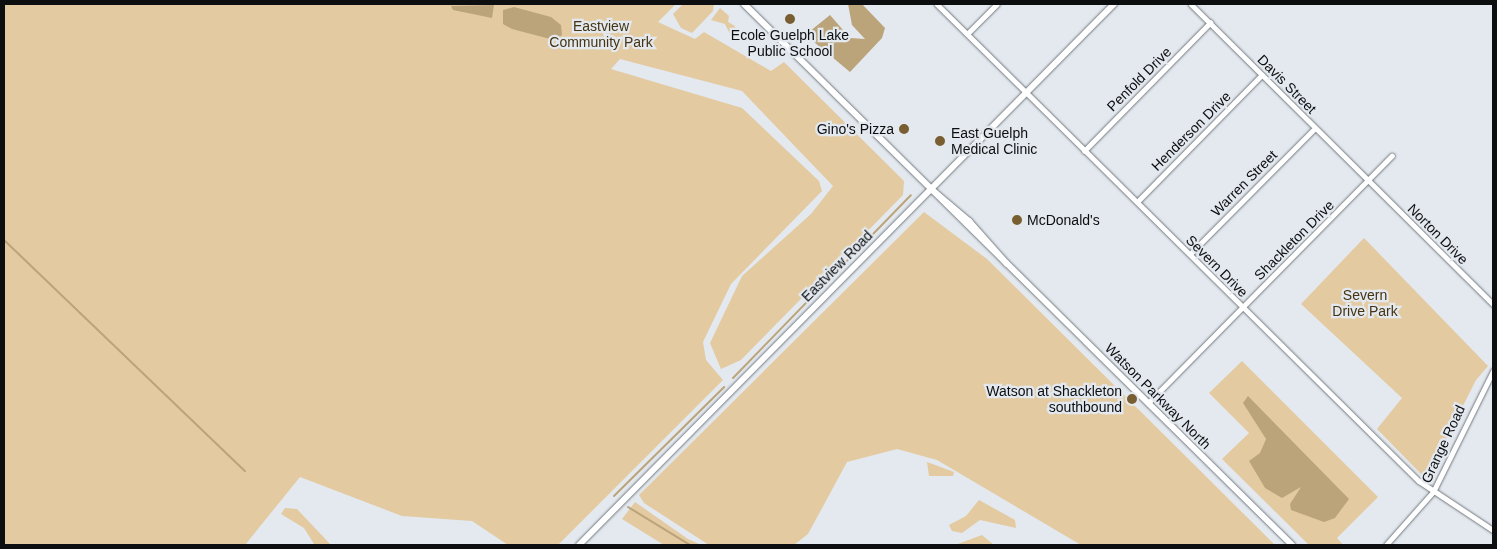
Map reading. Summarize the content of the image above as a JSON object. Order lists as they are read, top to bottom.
{
  "streets": {
    "main road": ["Eastview Road", "Watson Parkway North"],
    "street": [
      "Penfold Drive",
      "Davis Street",
      "Henderson Drive",
      "Warren Street",
      "Norton Drive",
      "Shackleton Drive",
      "Severn Drive",
      "Grange Road"
    ]
  },
  "crossings": [
    ["Penfold Drive", "Davis Street"],
    ["Penfold Drive", "Severn Drive"],
    ["Davis Street", "Henderson Drive"],
    ["Davis Street", "Warren Street"],
    ["Davis Street", "Norton Drive"],
    ["Davis Street", "Shackleton Drive"],
    ["Henderson Drive", "Severn Drive"],
    ["Warren Street", "Severn Drive"],
    ["Norton Drive", "Shackleton Drive"],
    ["Shackleton Drive", "Severn Drive"],
    ["Shackleton Drive", "Watson Parkway North"],
    ["Eastview Road", "Severn Drive"],
    ["Eastview Road", "Watson Parkway North"],
    ["Severn Drive", "Grange Road"]
  ],
  "parks": ["Eastview Community Park", "Severn Drive Park"],
  "places": [
    "Ecole Guelph Lake Public School",
    "Gino's Pizza",
    "East Guelph Medical Clinic",
    "McDonald's",
    "Watson at Shackleton southbound"
  ]
}
